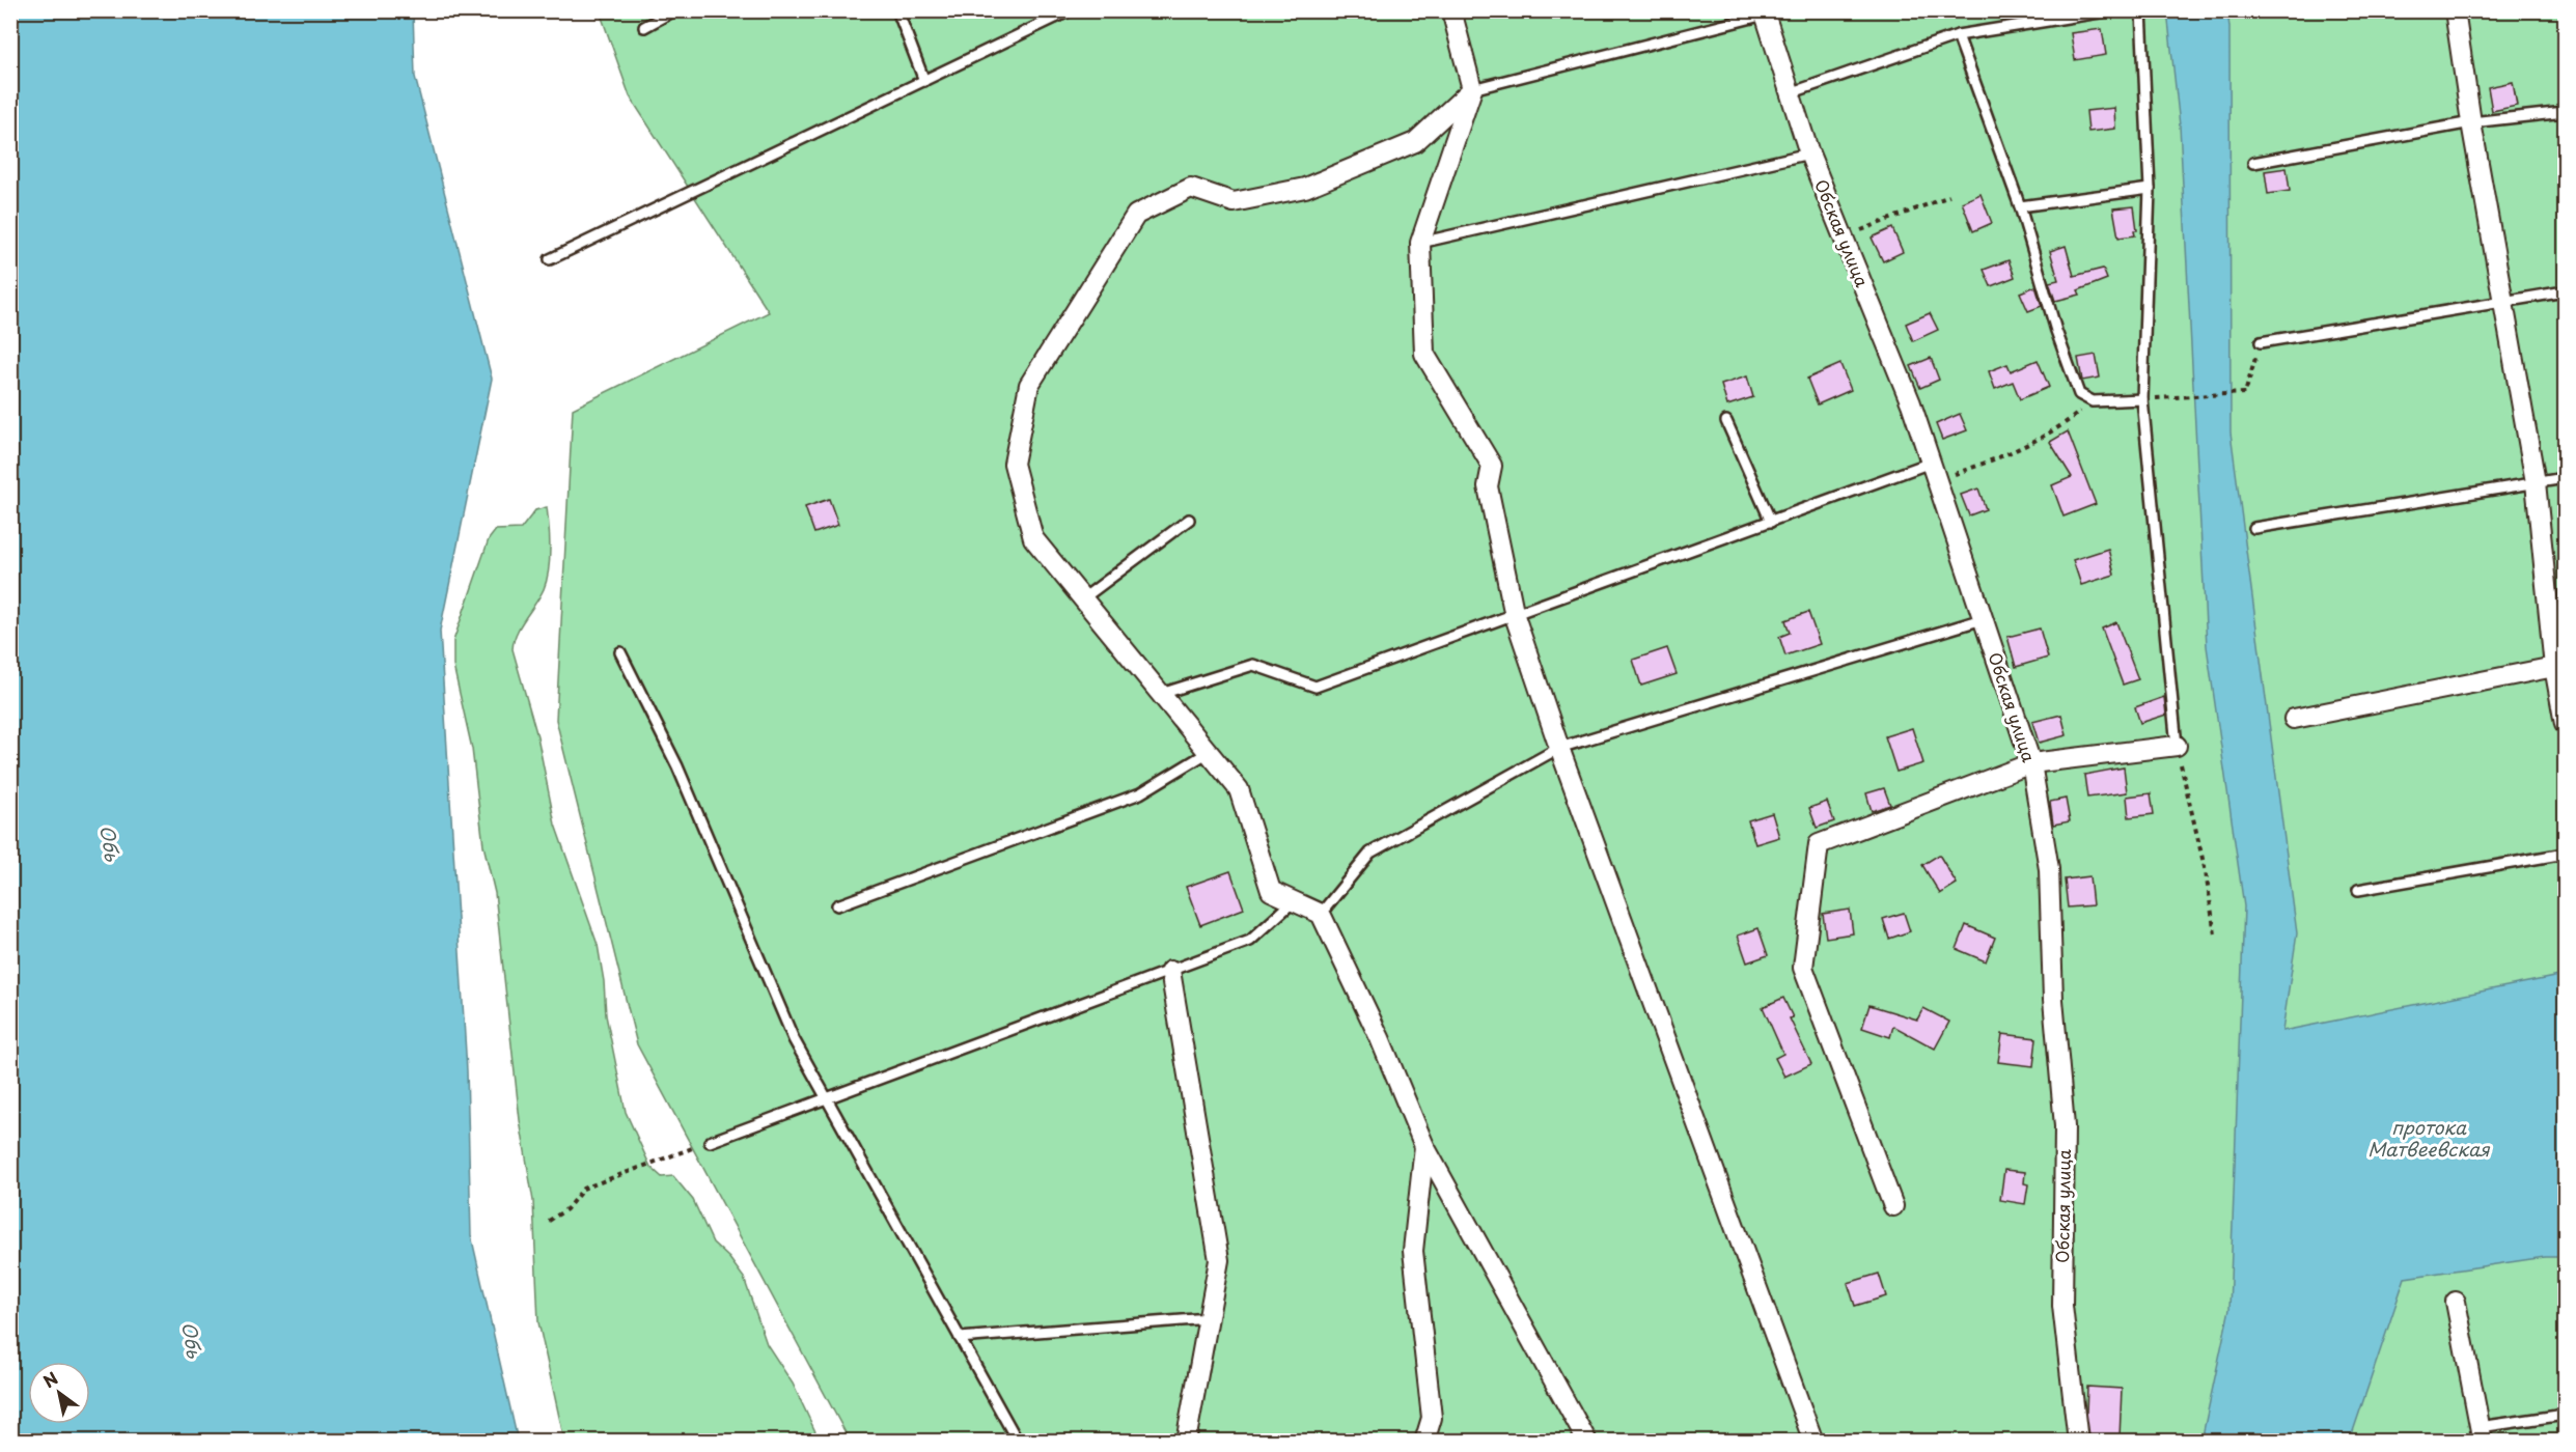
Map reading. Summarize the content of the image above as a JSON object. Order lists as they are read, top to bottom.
{
  "streets": {
    "street": ["Обская улица"]
  },
  "water": ["Обь", "протока Матвеевская"],
  "north": "top left"
}
